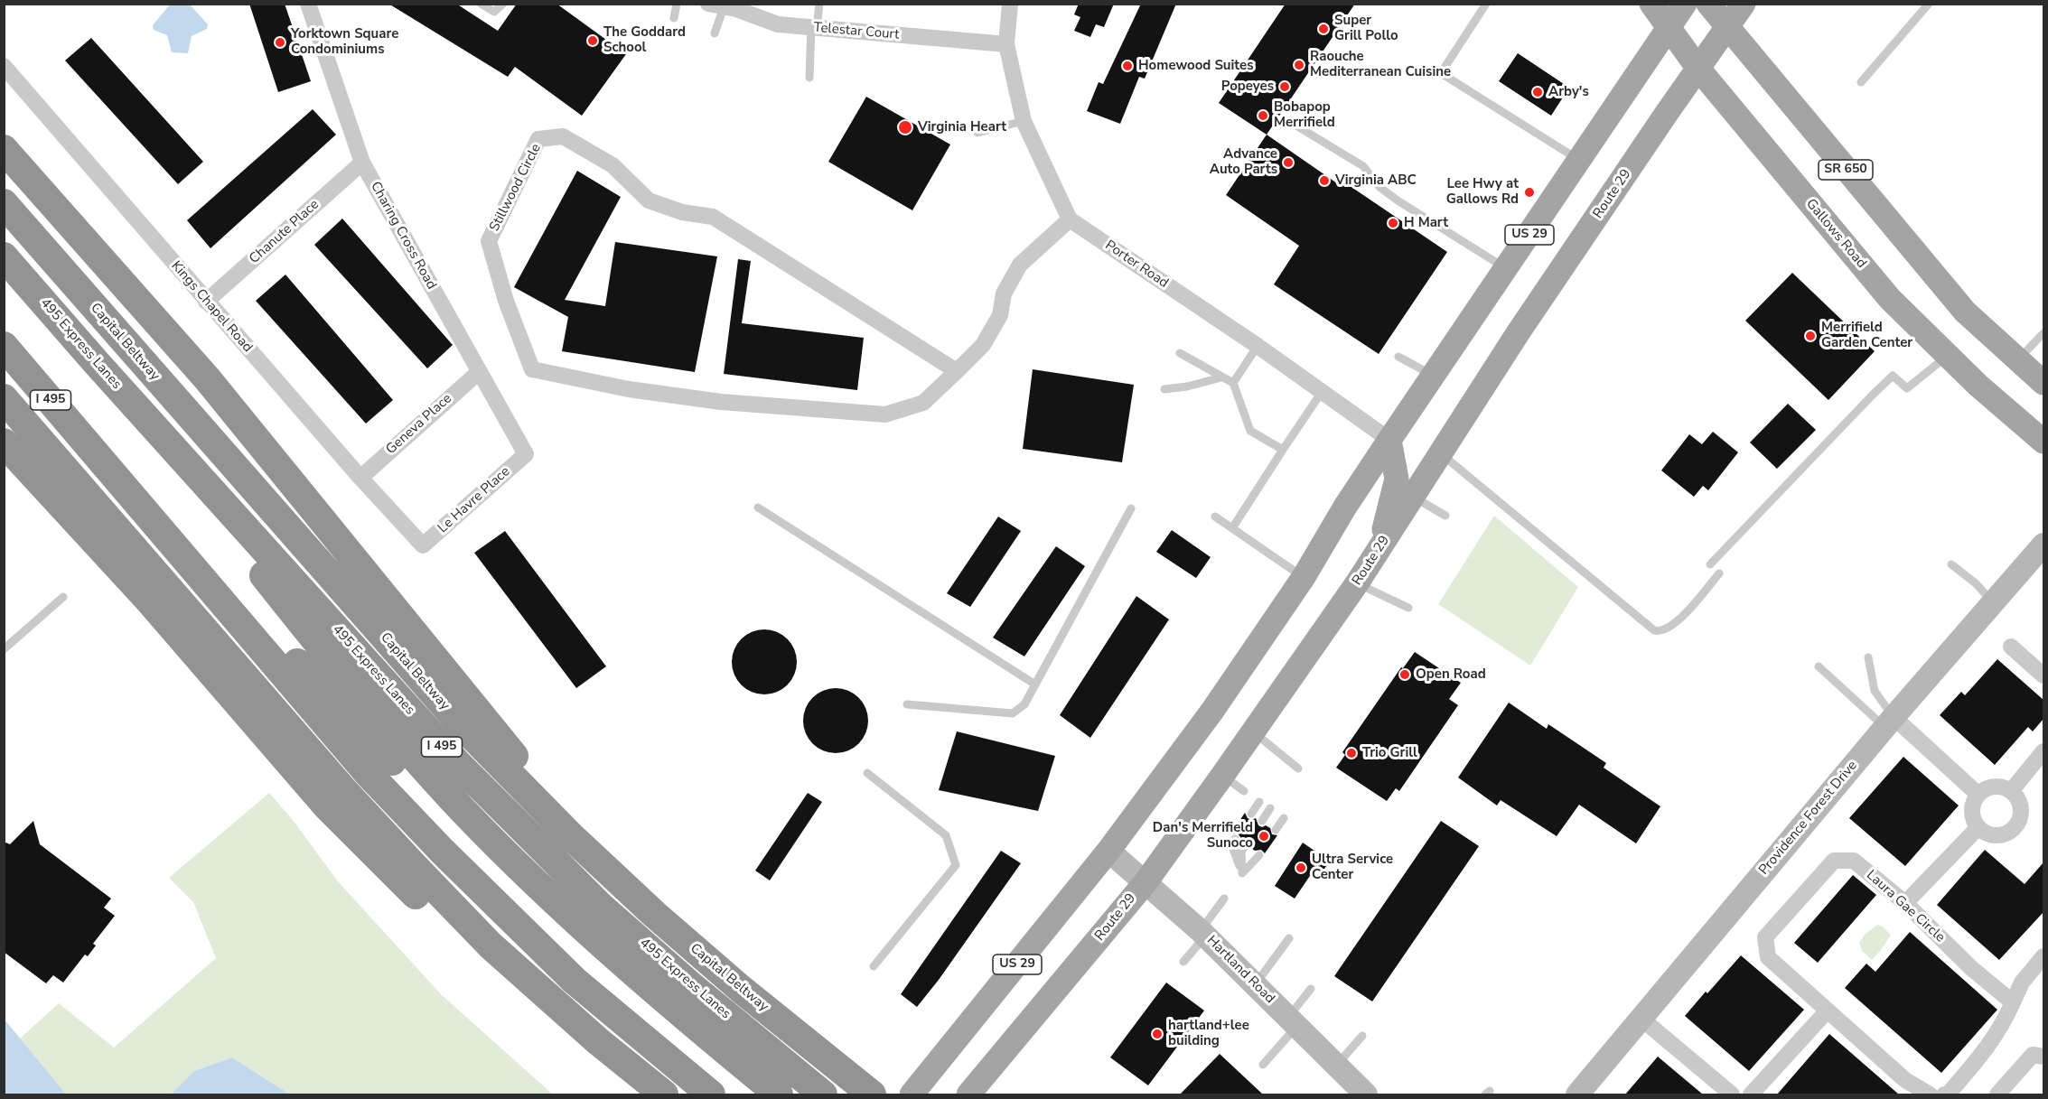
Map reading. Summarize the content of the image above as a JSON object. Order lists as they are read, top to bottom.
{
  "streets": {
    "highway": ["Capital Beltway", "495 Express Lanes", "I 495"],
    "main road": [
      "SR 650",
      "Route 29",
      "Gallows Road",
      "US 29"
    ],
    "street": [
      "Telestar Court",
      "Stillwood Circle",
      "Chanute Place",
      "Charing Cross Road",
      "Porter Road",
      "Kings Chapel Road",
      "Geneva Place",
      "Le Havre Place",
      "Providence Forest Drive",
      "Laura Gae Circle",
      "Hartland Road"
    ]
  },
  "crossings": [
    ["SR 650", "Route 29"],
    ["Stillwood Circle", "Porter Road"],
    ["Route 29", "Gallows Road"],
    ["Route 29", "Hartland Road"],
    ["Chanute Place", "Charing Cross Road"],
    ["Chanute Place", "Kings Chapel Road"],
    ["Gallows Road", "US 29"],
    ["US 29", "Porter Road"],
    ["US 29", "Hartland Road"],
    ["Charing Cross Road", "Geneva Place"],
    ["Charing Cross Road", "Le Havre Place"],
    ["Kings Chapel Road", "Geneva Place"],
    ["Kings Chapel Road", "Le Havre Place"]
  ],
  "places": [
    "Super Grill Pollo",
    "The Goddard School",
    "Yorktown Square Condominiums",
    "Raouche Mediterranean Cuisine",
    "Homewood Suites",
    "Popeyes",
    "Arby's",
    "Bobapop Merrifield",
    "Virginia Heart",
    "Advance Auto Parts",
    "Virginia ABC",
    "Lee Hwy at Gallows Rd",
    "H Mart",
    "Merrifield Garden Center",
    "Open Road",
    "Trio Grill",
    "Dan's Merrifield Sunoco",
    "Ultra Service Center",
    "hartland+lee building"
  ]
}
